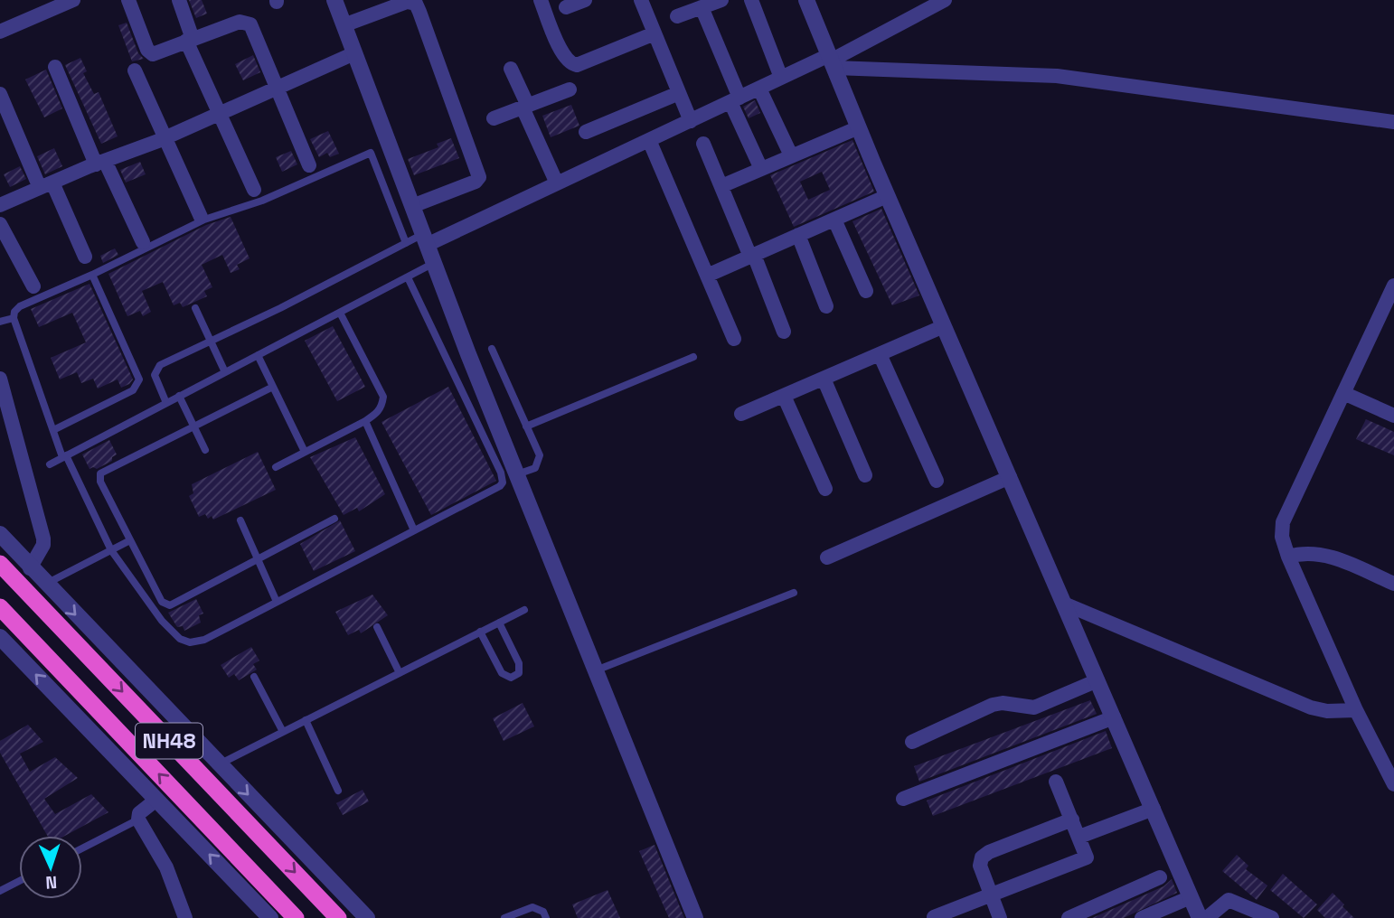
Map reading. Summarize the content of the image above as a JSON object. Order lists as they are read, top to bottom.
{
  "streets": {
    "highway": ["NH48"]
  },
  "north": "bottom"
}
